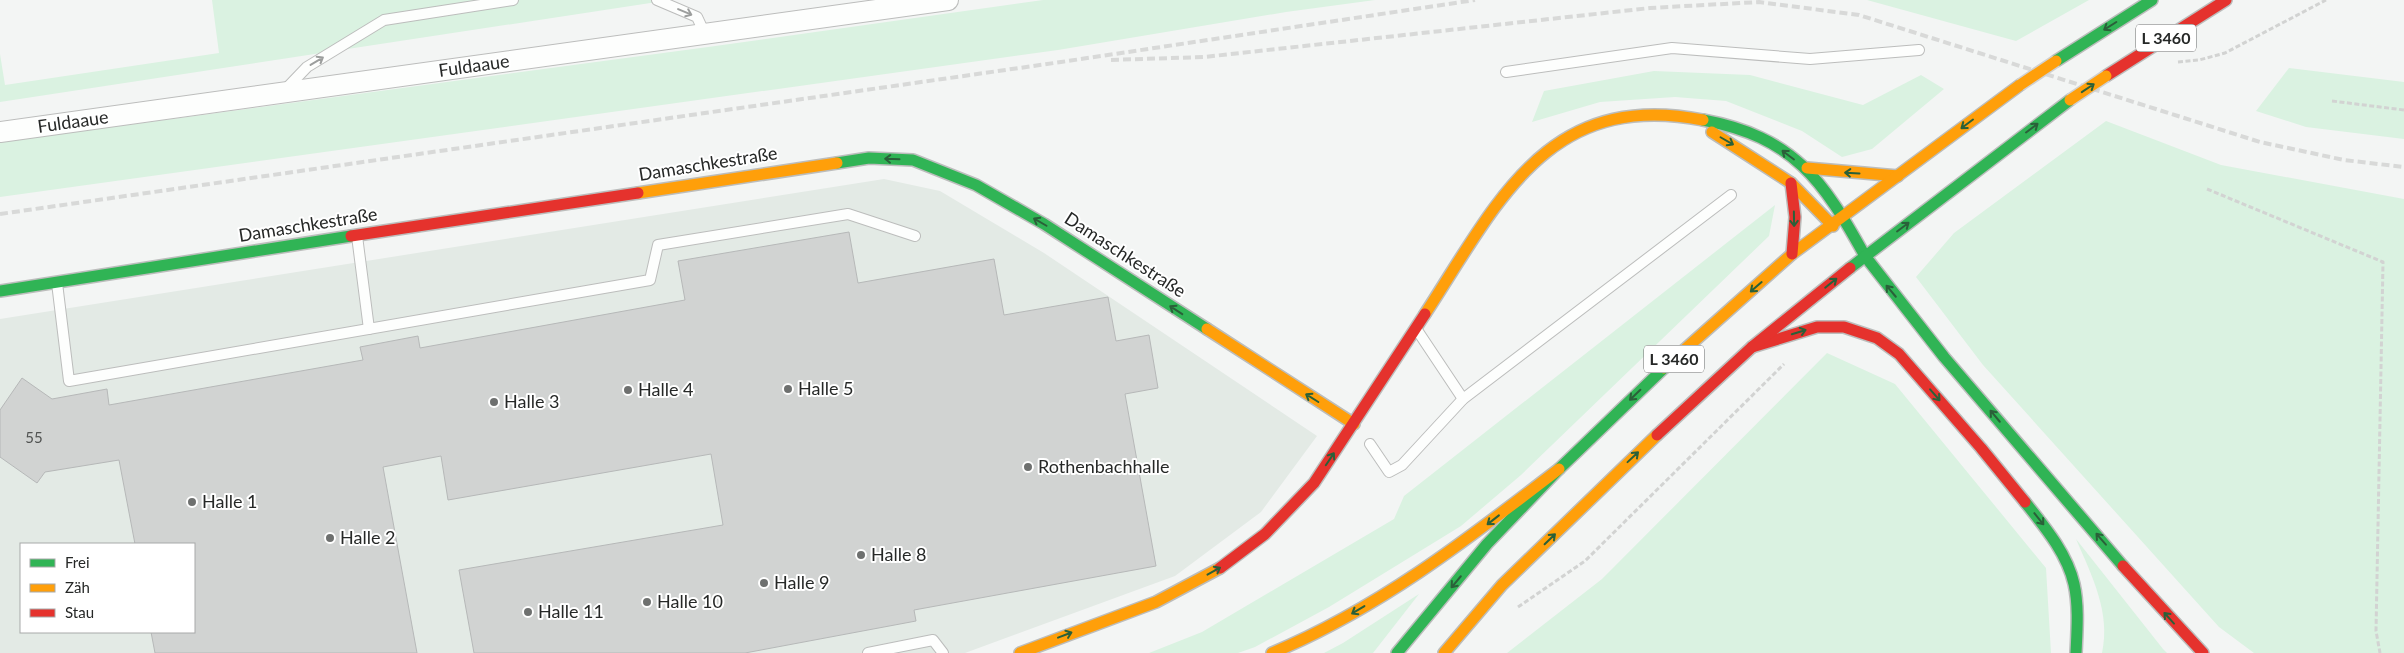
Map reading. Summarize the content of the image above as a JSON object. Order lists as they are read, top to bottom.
{
  "streets": {
    "main road": ["L 3460", "Damaschkestraße"],
    "street": ["Fuldaaue"]
  },
  "one_way": ["Damaschkestraße"],
  "places": [
    "Halle 5",
    "Halle 4",
    "Halle 3",
    "Rothenbachhalle",
    "Halle 1",
    "Halle 2",
    "Halle 8",
    "Halle 9",
    "Halle 10",
    "Halle 11"
  ],
  "house_numbers": ["55"],
  "legend": ["Frei", "Zäh", "Stau"]
}
